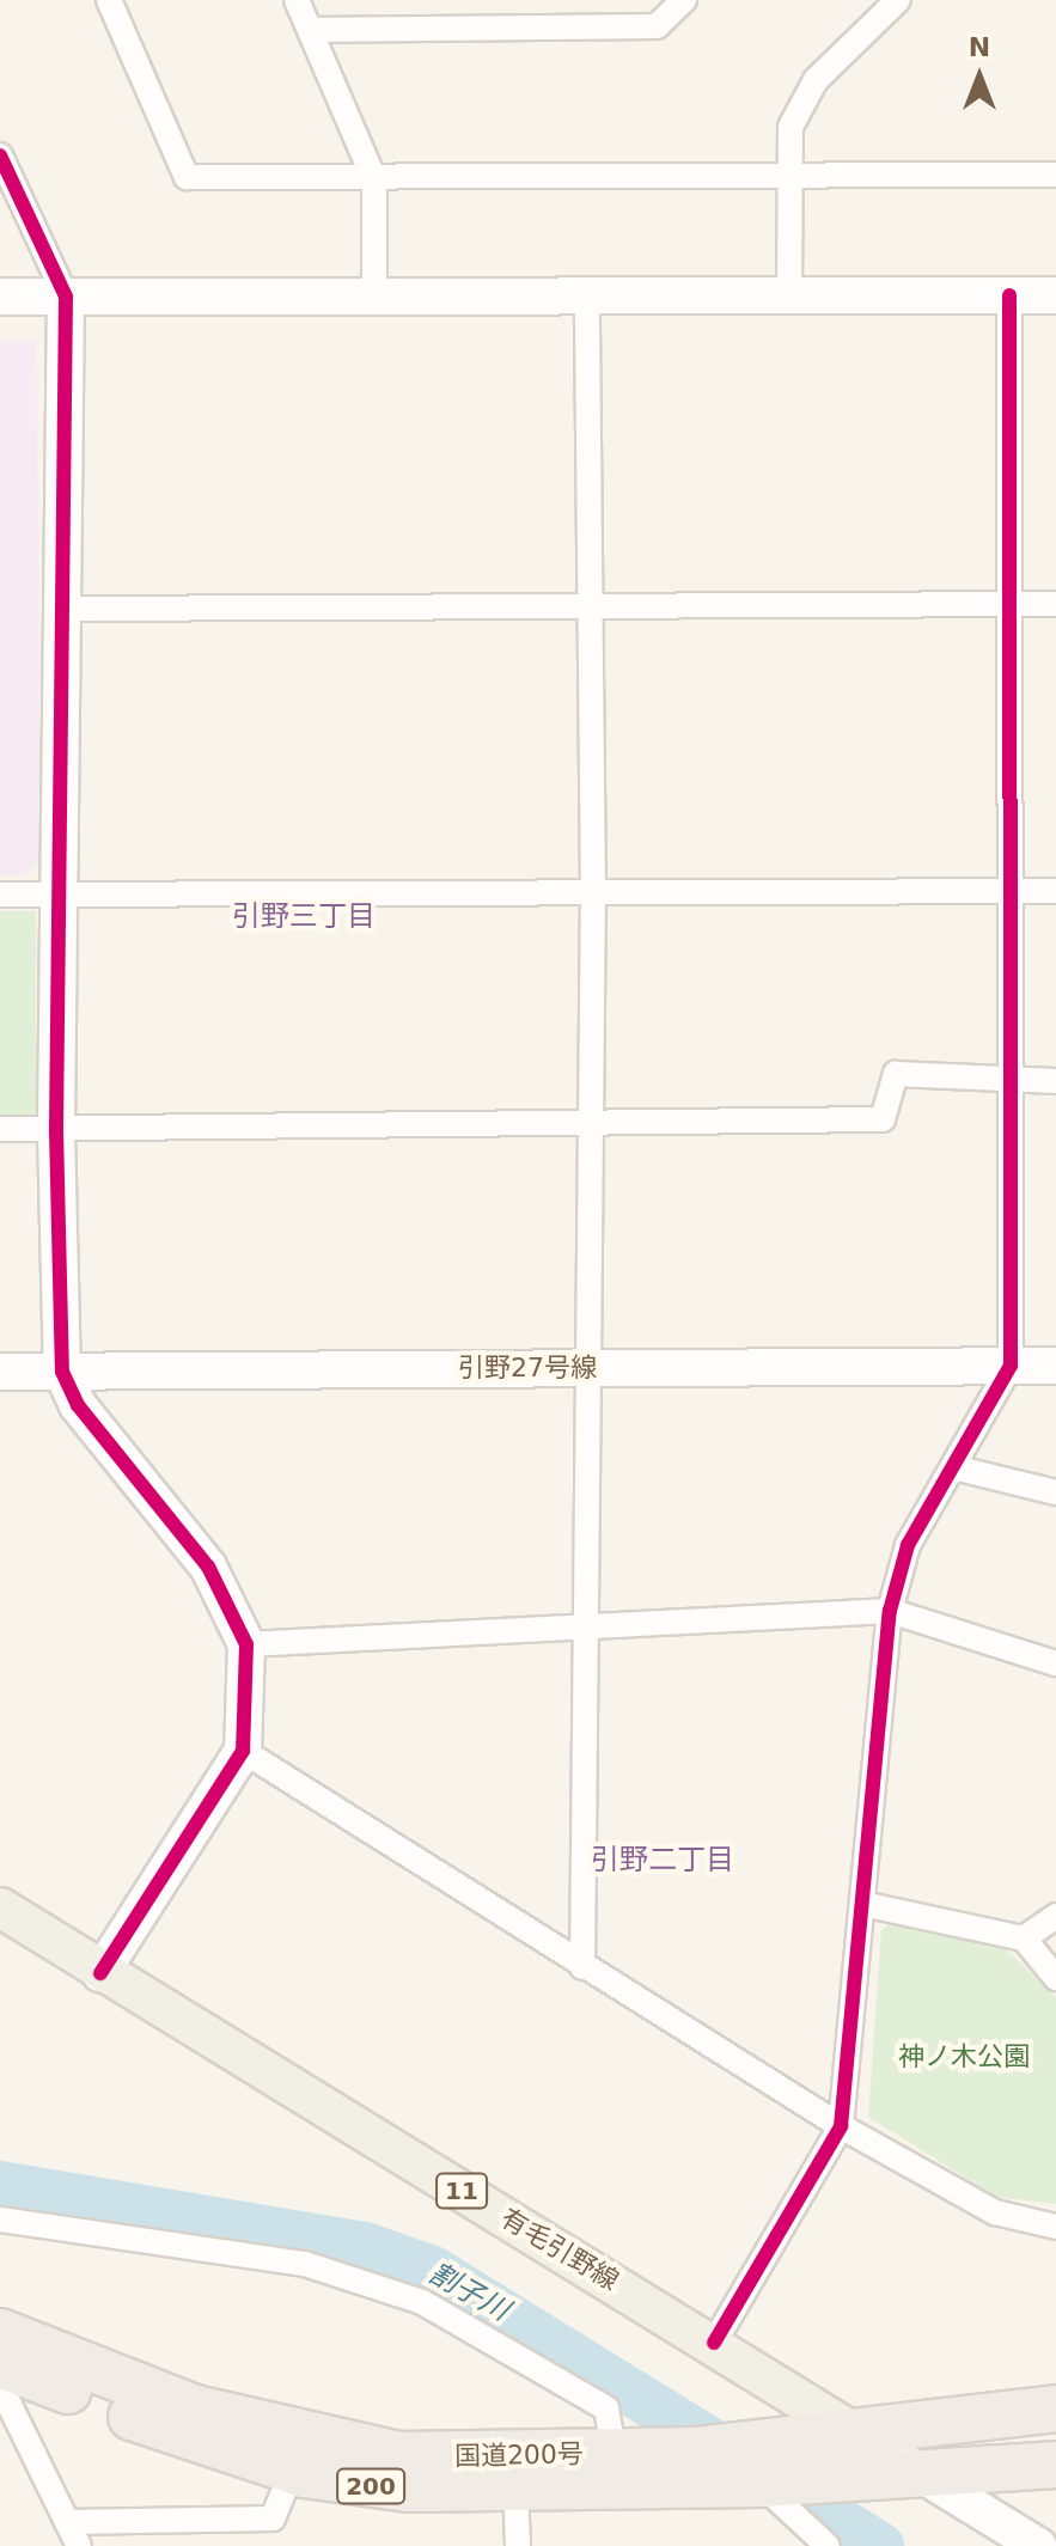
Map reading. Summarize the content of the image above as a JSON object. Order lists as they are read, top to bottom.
{
  "streets": {
    "highway": ["国道200号", "200"],
    "main road": ["11", "有毛引野線"],
    "street": ["引野27号線"]
  },
  "crossings": [
    ["有毛引野線", "国道200号"]
  ],
  "districts": ["引野三丁目", "引野二丁目"],
  "water": ["割子川"],
  "parks": ["神ノ木公園"],
  "north": "top"
}
